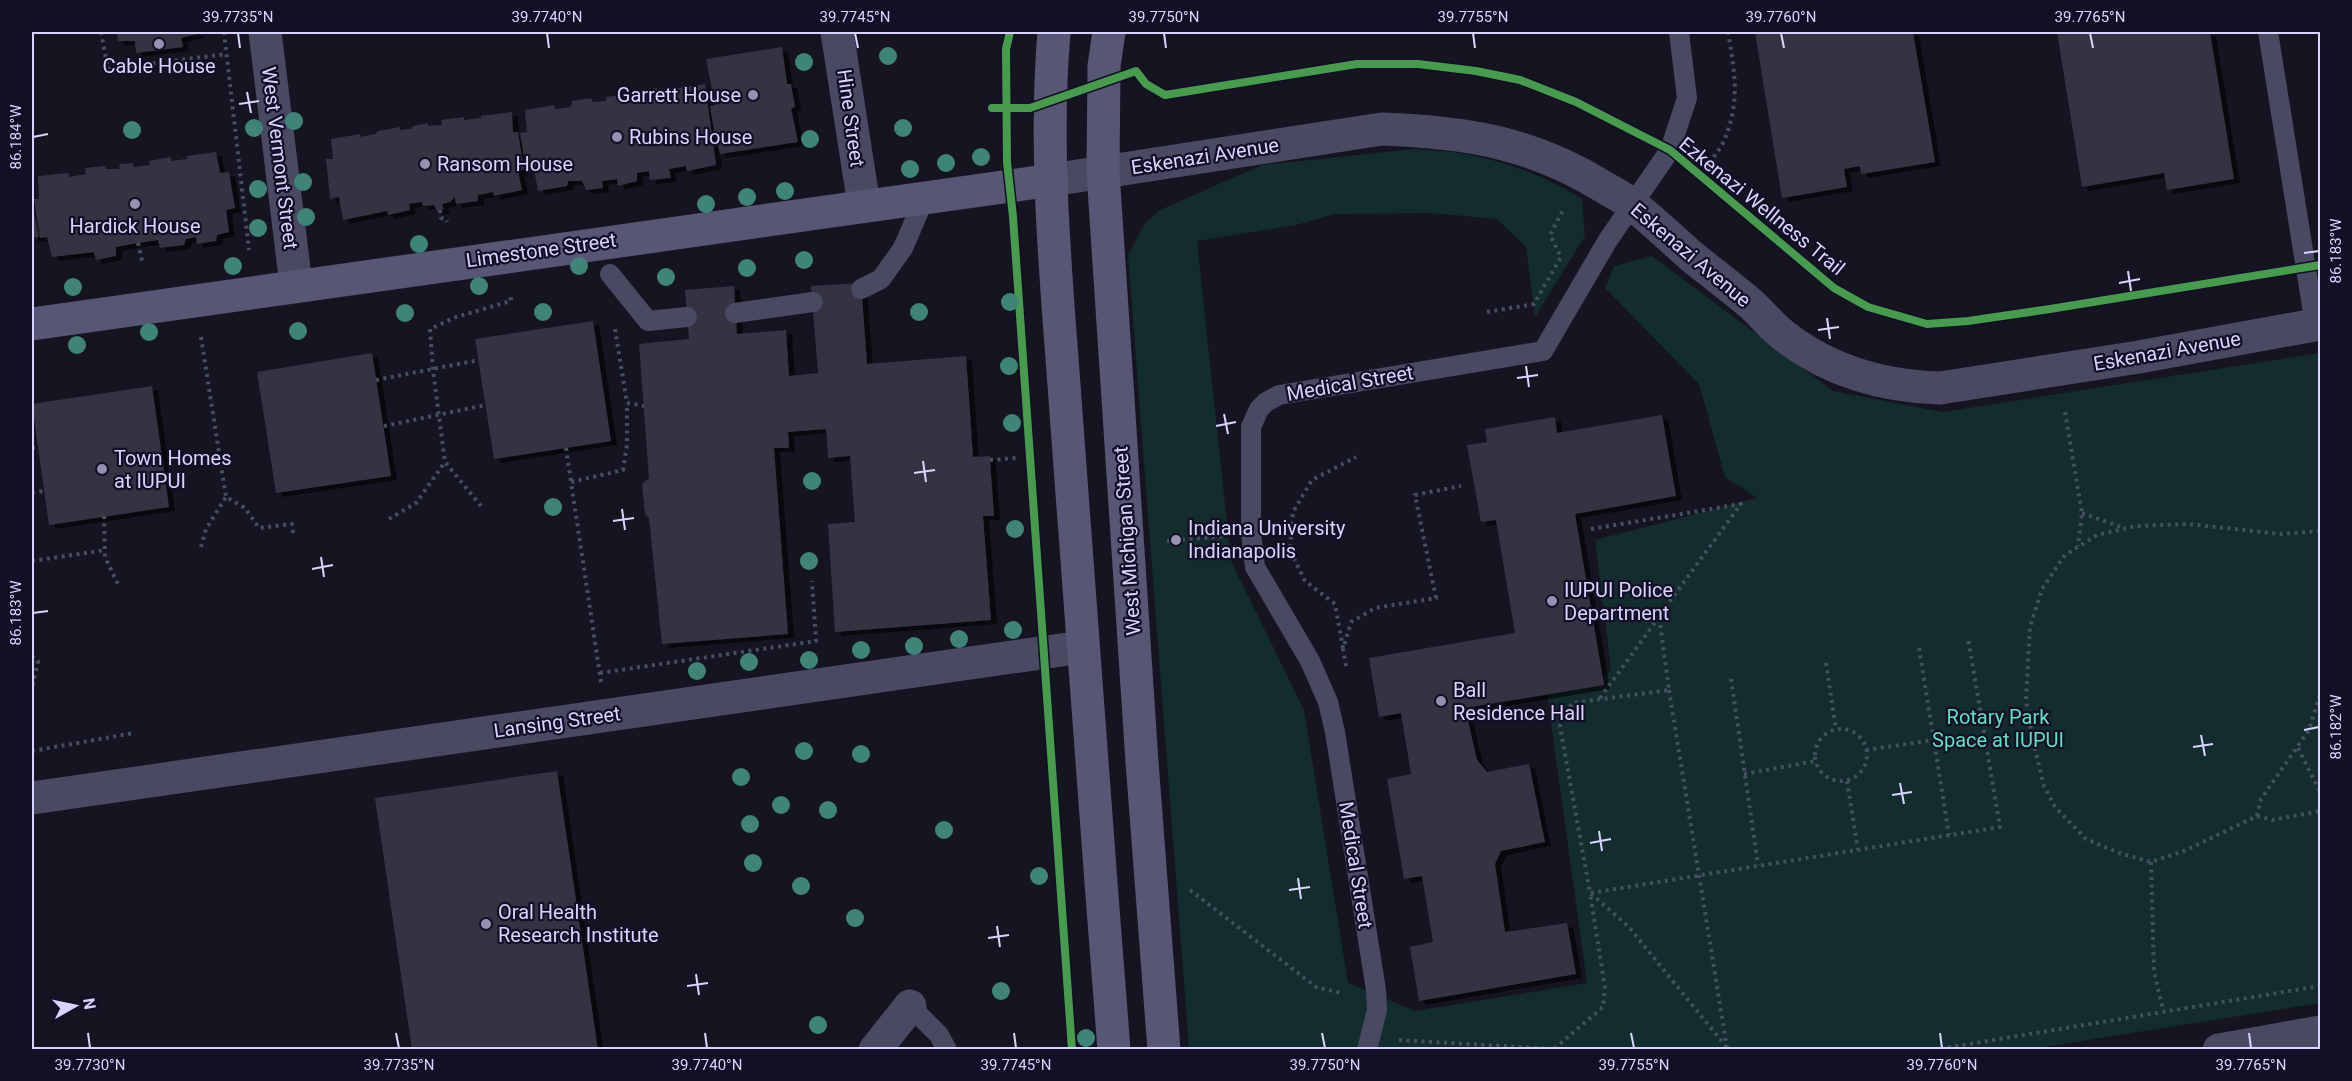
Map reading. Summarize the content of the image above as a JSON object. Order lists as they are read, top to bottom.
{
  "streets": {
    "main road": ["Limestone Street", "West Michigan Street"],
    "street": [
      "Hine Street",
      "Eskenazi Avenue",
      "West Vermont Street",
      "Lansing Street"
    ],
    "lane": ["Medical Street"],
    "cycle path": ["Ezkenazi Wellness Trail"]
  },
  "crossings": [
    ["Hine Street", "Limestone Street"],
    ["Eskenazi Avenue", "Limestone Street"],
    ["Eskenazi Avenue", "Medical Street"],
    ["Eskenazi Avenue", "West Michigan Street"],
    ["West Vermont Street", "Limestone Street"],
    ["Ezkenazi Wellness Trail", "Medical Street"]
  ],
  "parks": ["Rotary Park Space at IUPUI"],
  "places": [
    "Cable House",
    "Garrett House",
    "Rubins House",
    "Ransom House",
    "Hardick House",
    "Town Homes at IUPUI",
    "Indiana University Indianapolis",
    "IUPUI Police Department",
    "Ball Residence Hall",
    "Oral Health Research Institute"
  ],
  "north": "right",
  "coordinates": [
    "39.7735°N",
    "39.7740°N",
    "39.7745°N",
    "39.7750°N",
    "39.7755°N",
    "39.7760°N",
    "39.7765°N",
    "86.184°W",
    "86.183°W",
    "86.182°W",
    "39.7730°N"
  ]
}
